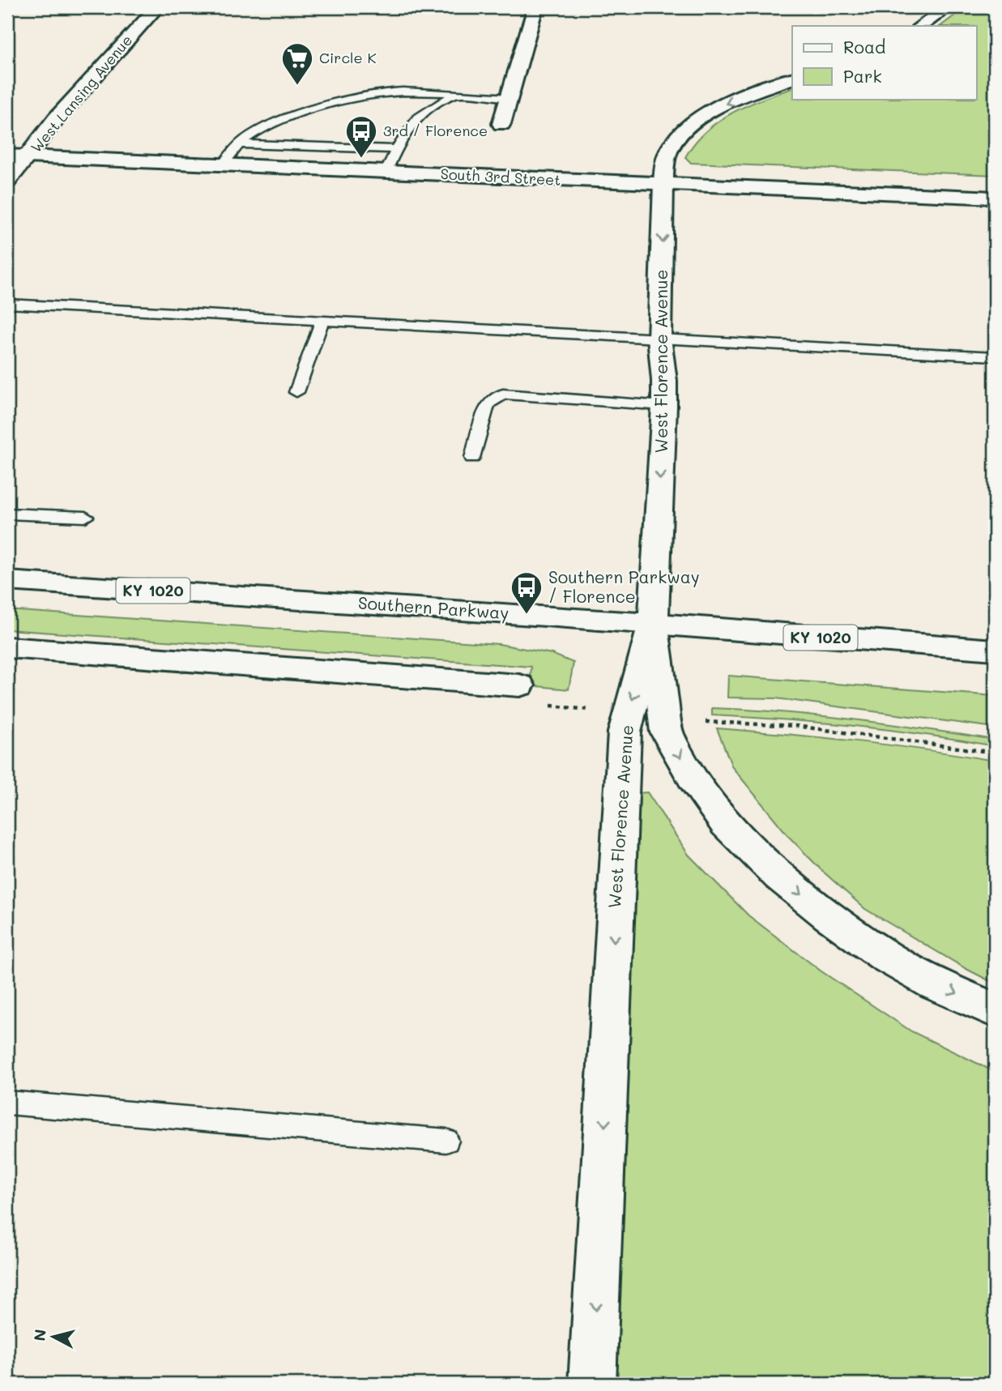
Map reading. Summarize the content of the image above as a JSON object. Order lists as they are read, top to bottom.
{
  "streets": {
    "main road": [
      "West Lansing Avenue",
      "South 3rd Street",
      "West Florence Avenue",
      "KY 1020",
      "Southern Parkway"
    ]
  },
  "crossings": [
    ["West Lansing Avenue", "South 3rd Street"],
    ["South 3rd Street", "West Florence Avenue"],
    ["West Florence Avenue", "Southern Parkway"]
  ],
  "one_way": ["West Florence Avenue"],
  "places": {
    "supermarket": ["Circle K"],
    "bus stop": ["3rd / Florence", "Southern Parkway / Florence"]
  },
  "legend": ["Road", "Park"],
  "north": "left"
}
